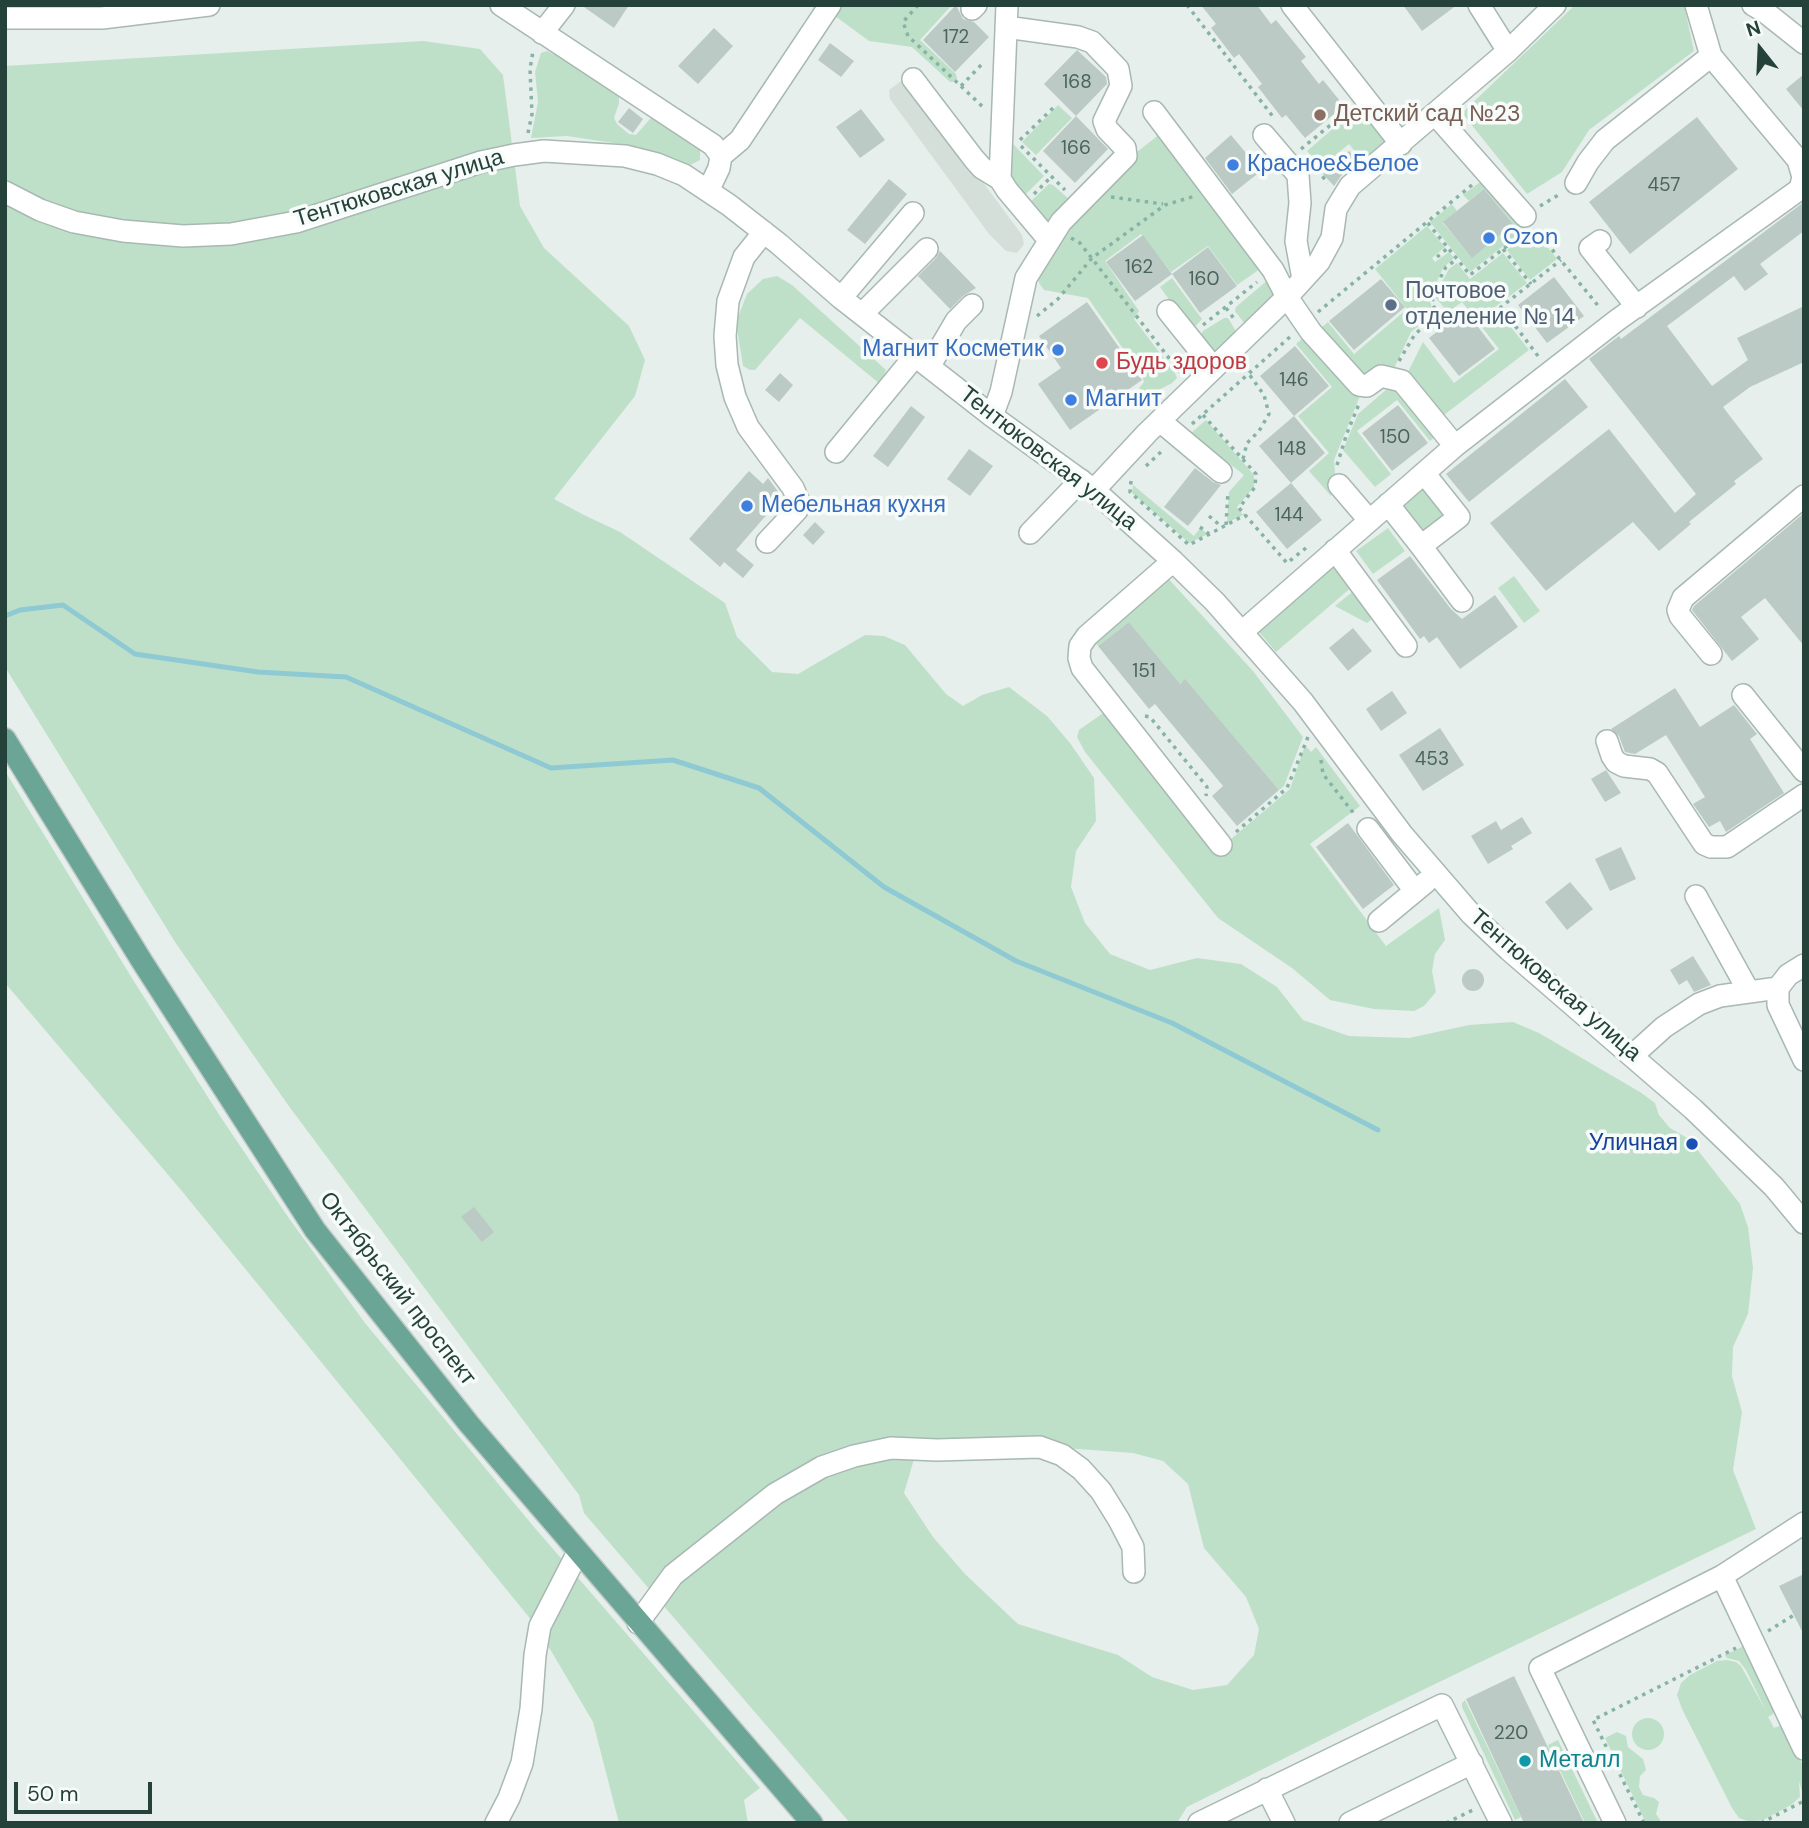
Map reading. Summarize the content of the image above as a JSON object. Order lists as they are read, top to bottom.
{
  "streets": {
    "main road": ["Октябрьский проспект"],
    "street": ["Тентюковская улица"]
  },
  "places": [
    "Детский сад №23",
    "Красное&Белое",
    "Ozon",
    "Почтовое отделение № 14",
    "Магнит Косметик",
    "Будь здоров",
    "Магнит",
    "Мебельная кухня",
    "Уличная",
    "Металл"
  ],
  "house_numbers": [
    "172",
    "168",
    "166",
    "457",
    "162",
    "160",
    "146",
    "150",
    "148",
    "144",
    "151",
    "453",
    "220"
  ],
  "scale_bar": "50 m",
  "north": "top"
}
